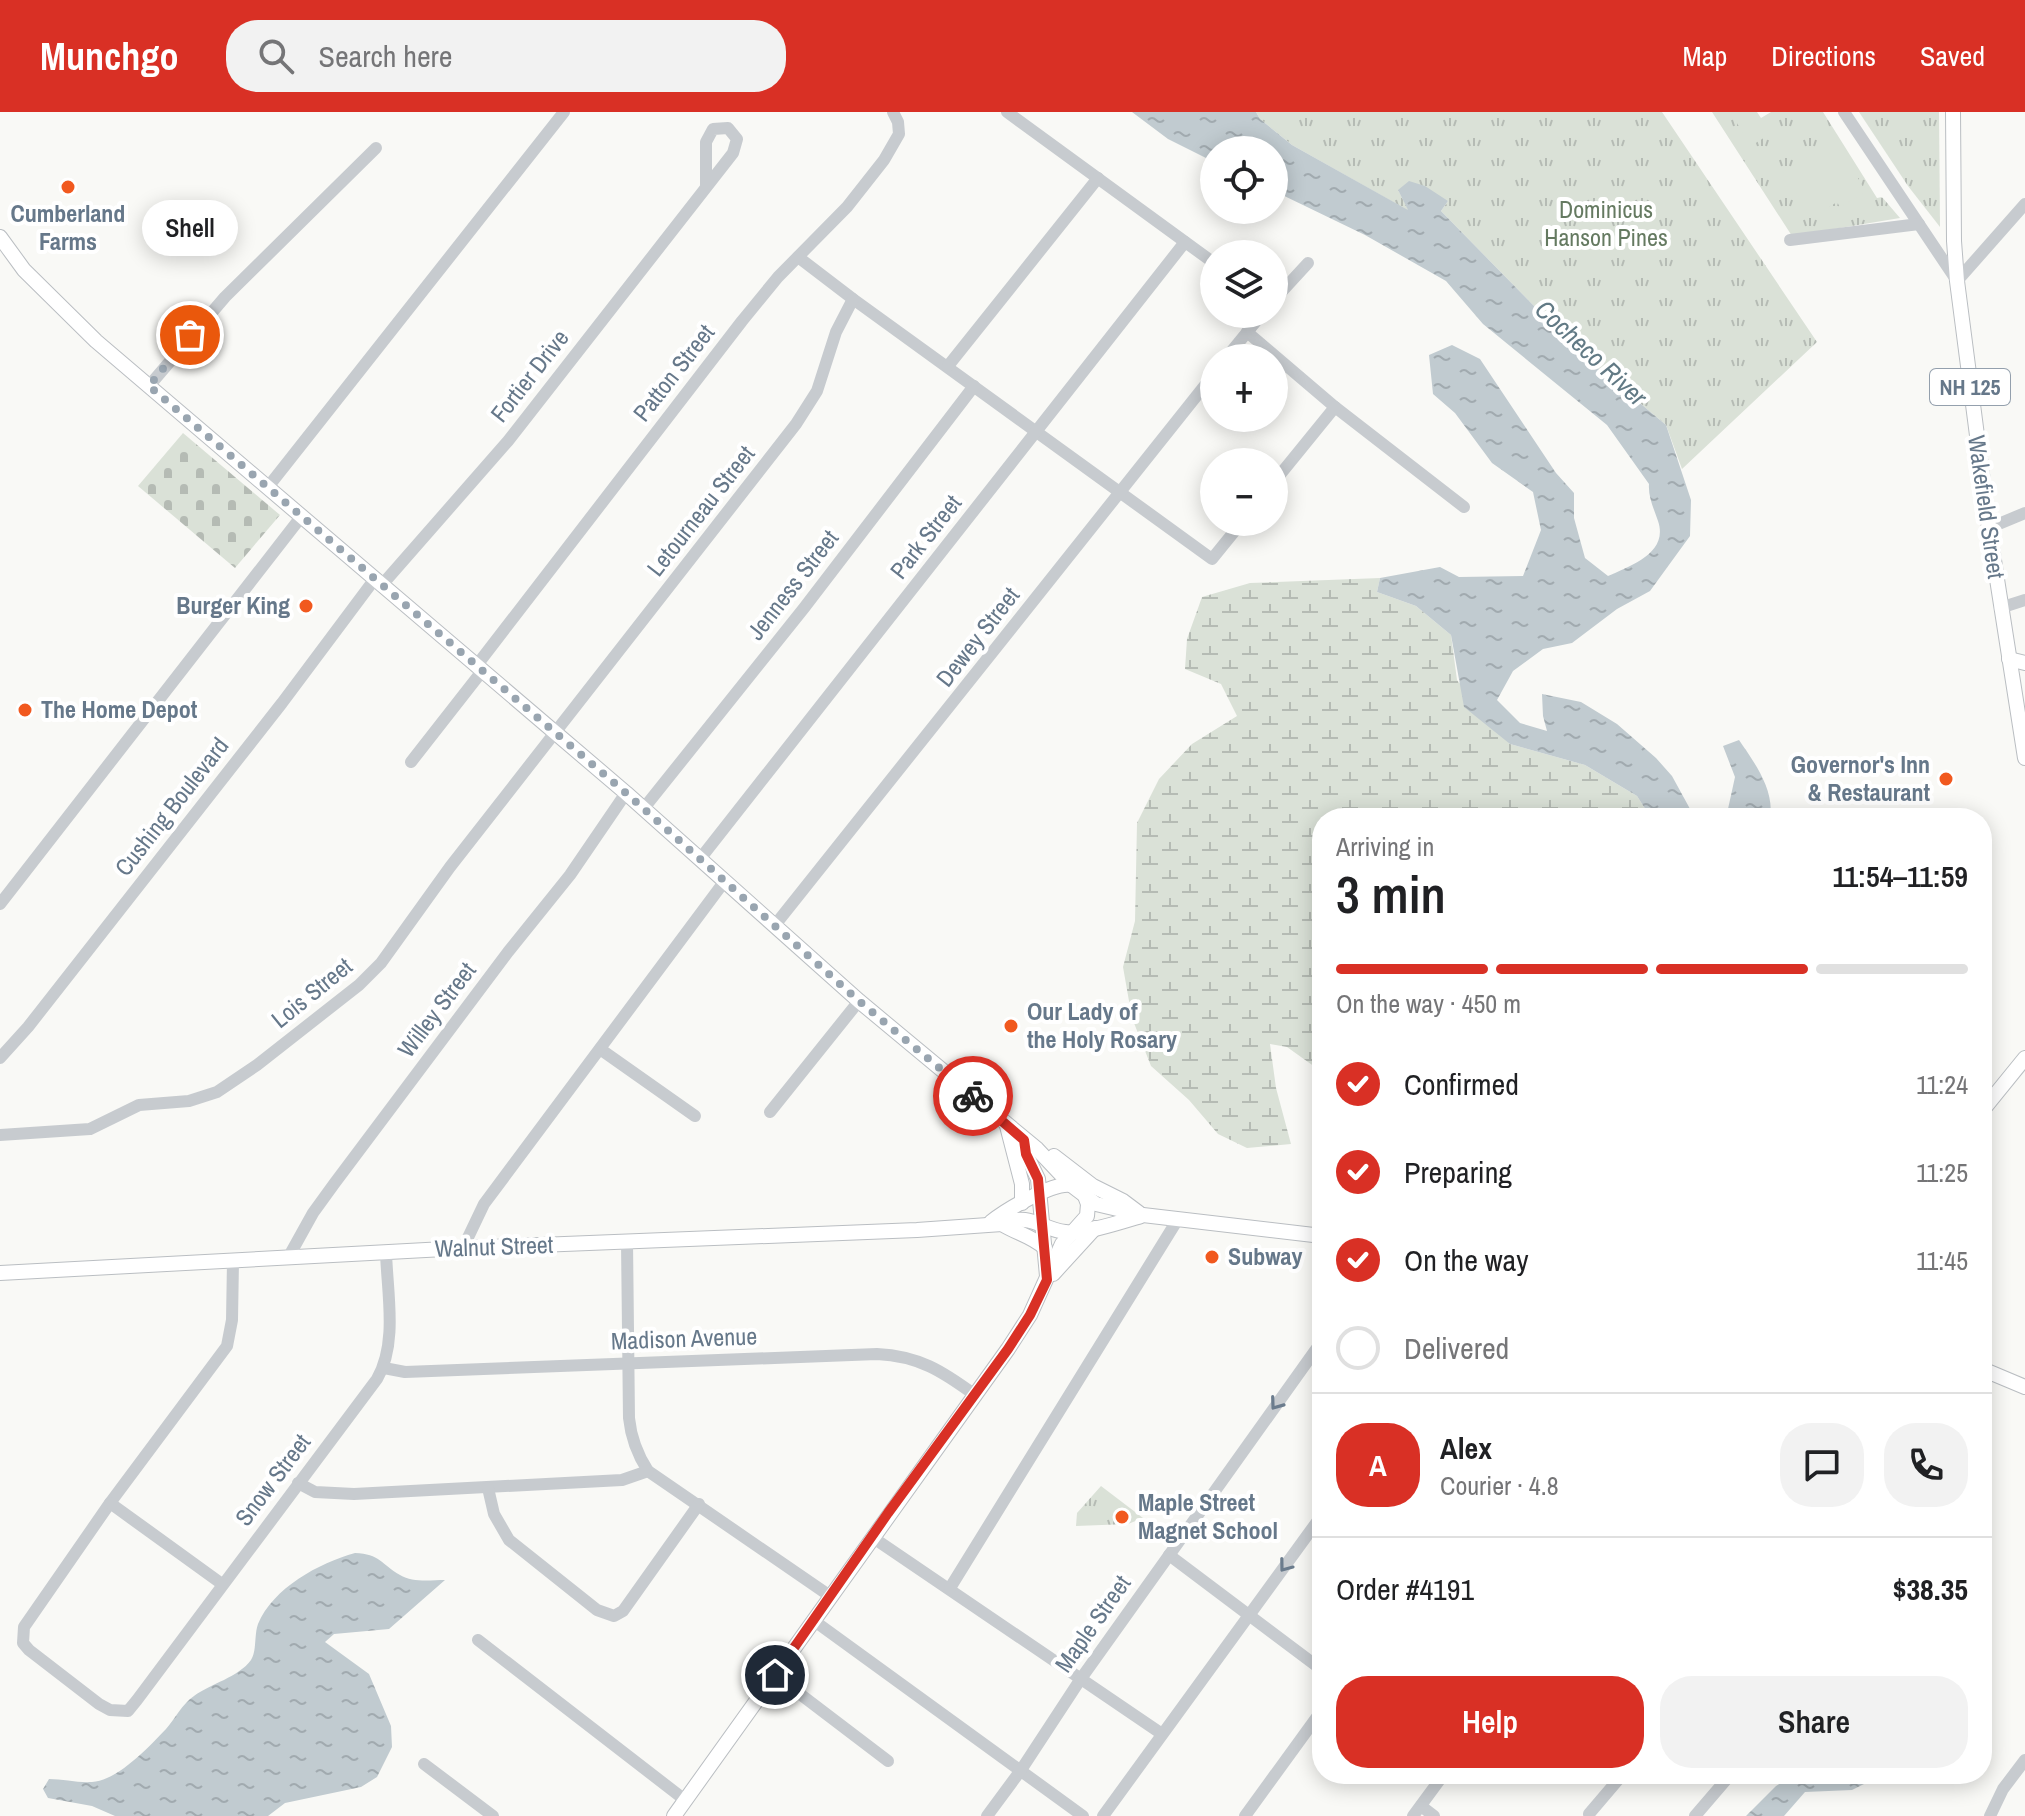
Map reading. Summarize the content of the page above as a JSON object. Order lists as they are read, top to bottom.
{
  "streets": {
    "main road": ["NH 125", "Wakefield Street", "Walnut Street"],
    "street": [
      "Patton Street",
      "Fortier Drive",
      "Letourneau Street",
      "Park Street",
      "Jenness Street",
      "Dewey Street",
      "Cushing Boulevard",
      "Lois Street",
      "Willey Street",
      "Madison Avenue",
      "Snow Street",
      "Maple Street"
    ]
  },
  "crossings": [
    ["Fortier Drive", "Cushing Boulevard"],
    ["Letourneau Street", "Lois Street"],
    ["Willey Street", "Walnut Street"],
    ["Walnut Street", "Snow Street"],
    ["Madison Avenue", "Snow Street"]
  ],
  "water": ["Cocheco River"],
  "parks": ["Dominicus Hanson Pines"],
  "places": [
    "Cumberland Farms",
    "Shell",
    "Burger King",
    "The Home Depot",
    "Governor's Inn & Restaurant",
    "Our Lady of the Holy Rosary",
    "Subway",
    "Maple Street Magnet School"
  ],
  "page": {
    "header": "Munchgo",
    "search": "Search here",
    "nav": ["Map", "Directions", "Saved"],
    "map_buttons": ["+", "−"],
    "bubble": "Shell",
    "heading": ["3 min", "Arriving in", "11:54–11:59"],
    "panel": [
      "Alex",
      "Courier · 4.8",
      "Order #4191",
      "$38.35"
    ],
    "bar": "On the way · 450 m",
    "list": [
      ["Confirmed", "11:24"],
      ["Preparing", "11:25"],
      ["On the way", "11:45"],
      "Delivered"
    ],
    "round": "A",
    "buttons": ["Help", "Share"]
  }
}
